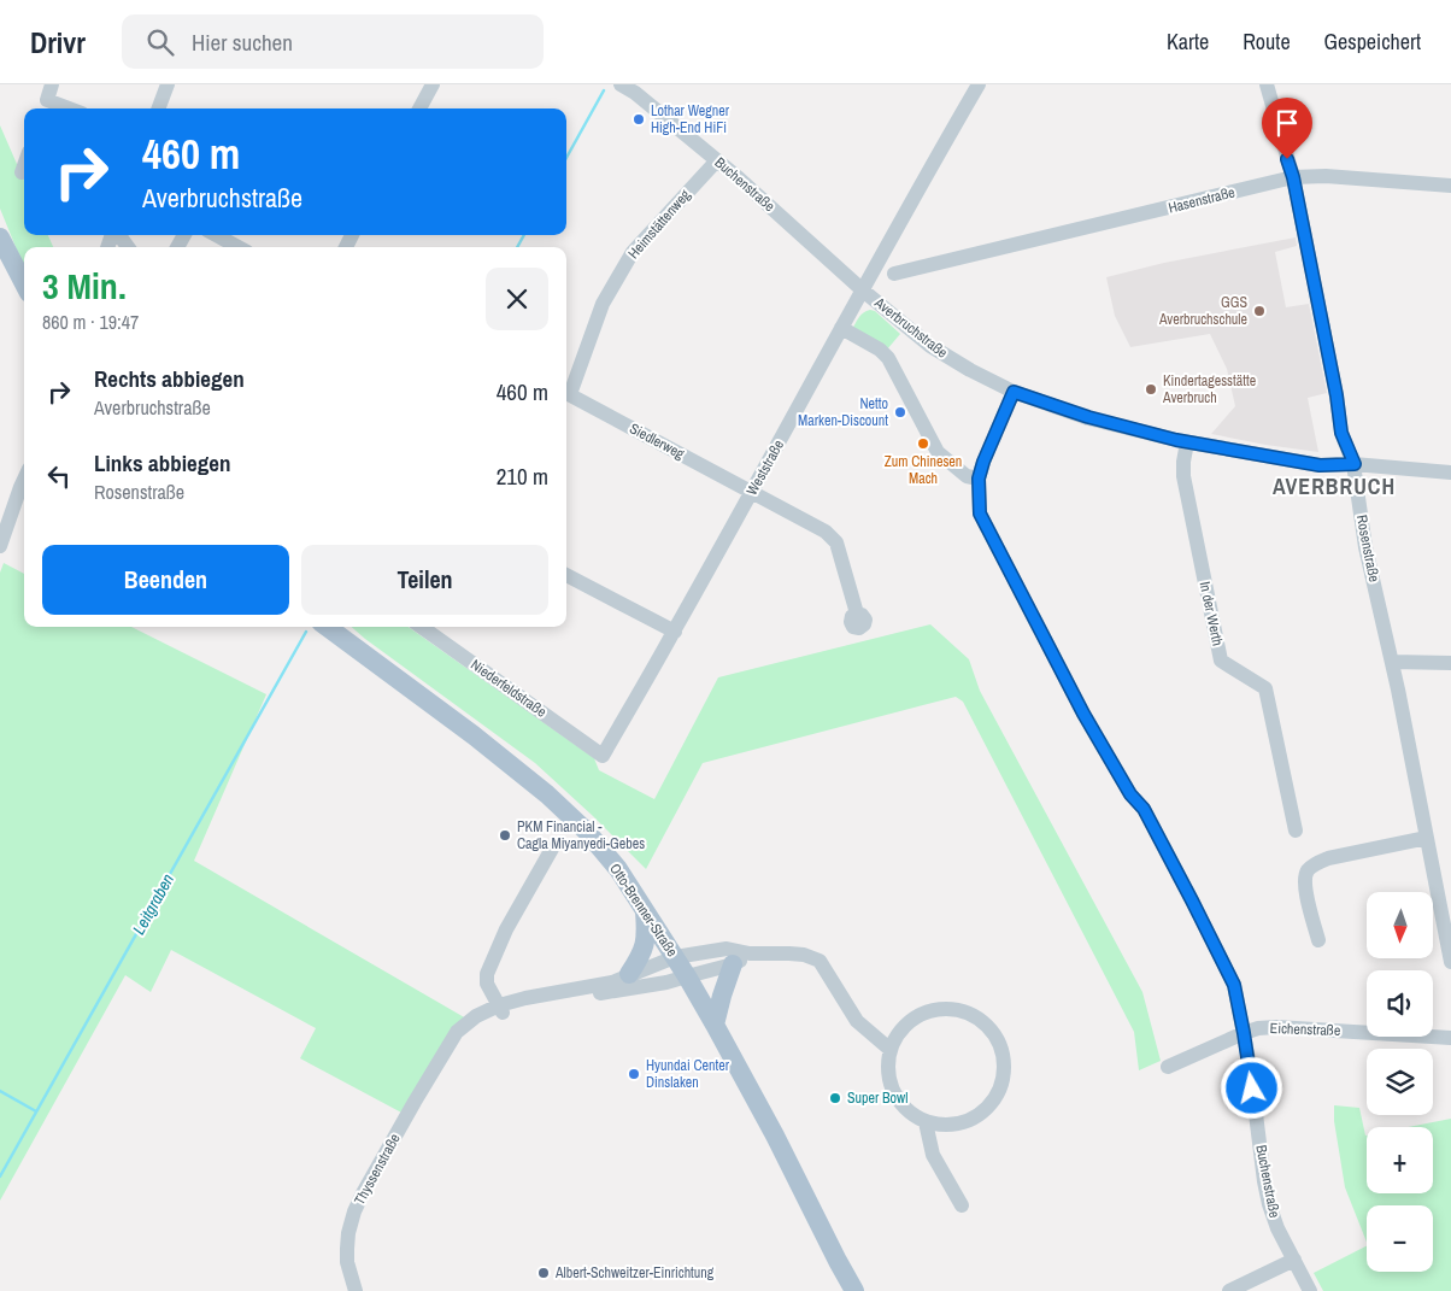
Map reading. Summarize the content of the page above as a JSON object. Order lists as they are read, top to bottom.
{
  "streets": {
    "main road": ["Otto-Brenner-Straße"],
    "street": [
      "Buchenstraße",
      "Hasenstraße",
      "Heimstättenweg",
      "Averbruchstraße",
      "Siedlerweg",
      "Weststraße",
      "Rosenstraße",
      "In der Werth",
      "Niederfeldstraße",
      "Eichenstraße",
      "Thyssenstraße"
    ]
  },
  "crossings": [
    ["Buchenstraße", "Heimstättenweg"],
    ["Buchenstraße", "Averbruchstraße"],
    ["Buchenstraße", "Weststraße"],
    ["Buchenstraße", "Eichenstraße"],
    ["Hasenstraße", "Rosenstraße"],
    ["Heimstättenweg", "Siedlerweg"],
    ["Averbruchstraße", "Weststraße"],
    ["Averbruchstraße", "Rosenstraße"],
    ["Averbruchstraße", "In der Werth"],
    ["Siedlerweg", "Weststraße"],
    ["Weststraße", "Niederfeldstraße"],
    ["Otto-Brenner-Straße", "Thyssenstraße"]
  ],
  "districts": ["AVERBRUCH"],
  "water": ["Leitgraben"],
  "places": [
    "Lothar Wegner High-End HiFi",
    "GGS Averbruchschule",
    "Kindertagesstätte Averbruch",
    "Netto Marken-Discount",
    "Zum Chinesen Mach",
    "PKM Financial - Cagla Miyanyedi-Gebes",
    "Hyundai Center Dinslaken",
    "Super Bowl",
    "Albert-Schweitzer-Einrichtung"
  ],
  "north": "bottom",
  "page": {
    "header": "Drivr",
    "search": "Hier suchen",
    "nav": ["Karte", "Route", "Gespeichert"],
    "turn": ["460 m", "Averbruchstraße"],
    "heading": ["3 Min.", "860 m · 19:47"],
    "list": [
      {
        "name": "Rechts abbiegen",
        "note": "Averbruchstraße",
        "value": "460 m"
      },
      {
        "name": "Links abbiegen",
        "note": "Rosenstraße",
        "value": "210 m"
      }
    ],
    "buttons": ["Beenden", "Teilen"],
    "map_buttons": ["+", "−"]
  }
}
